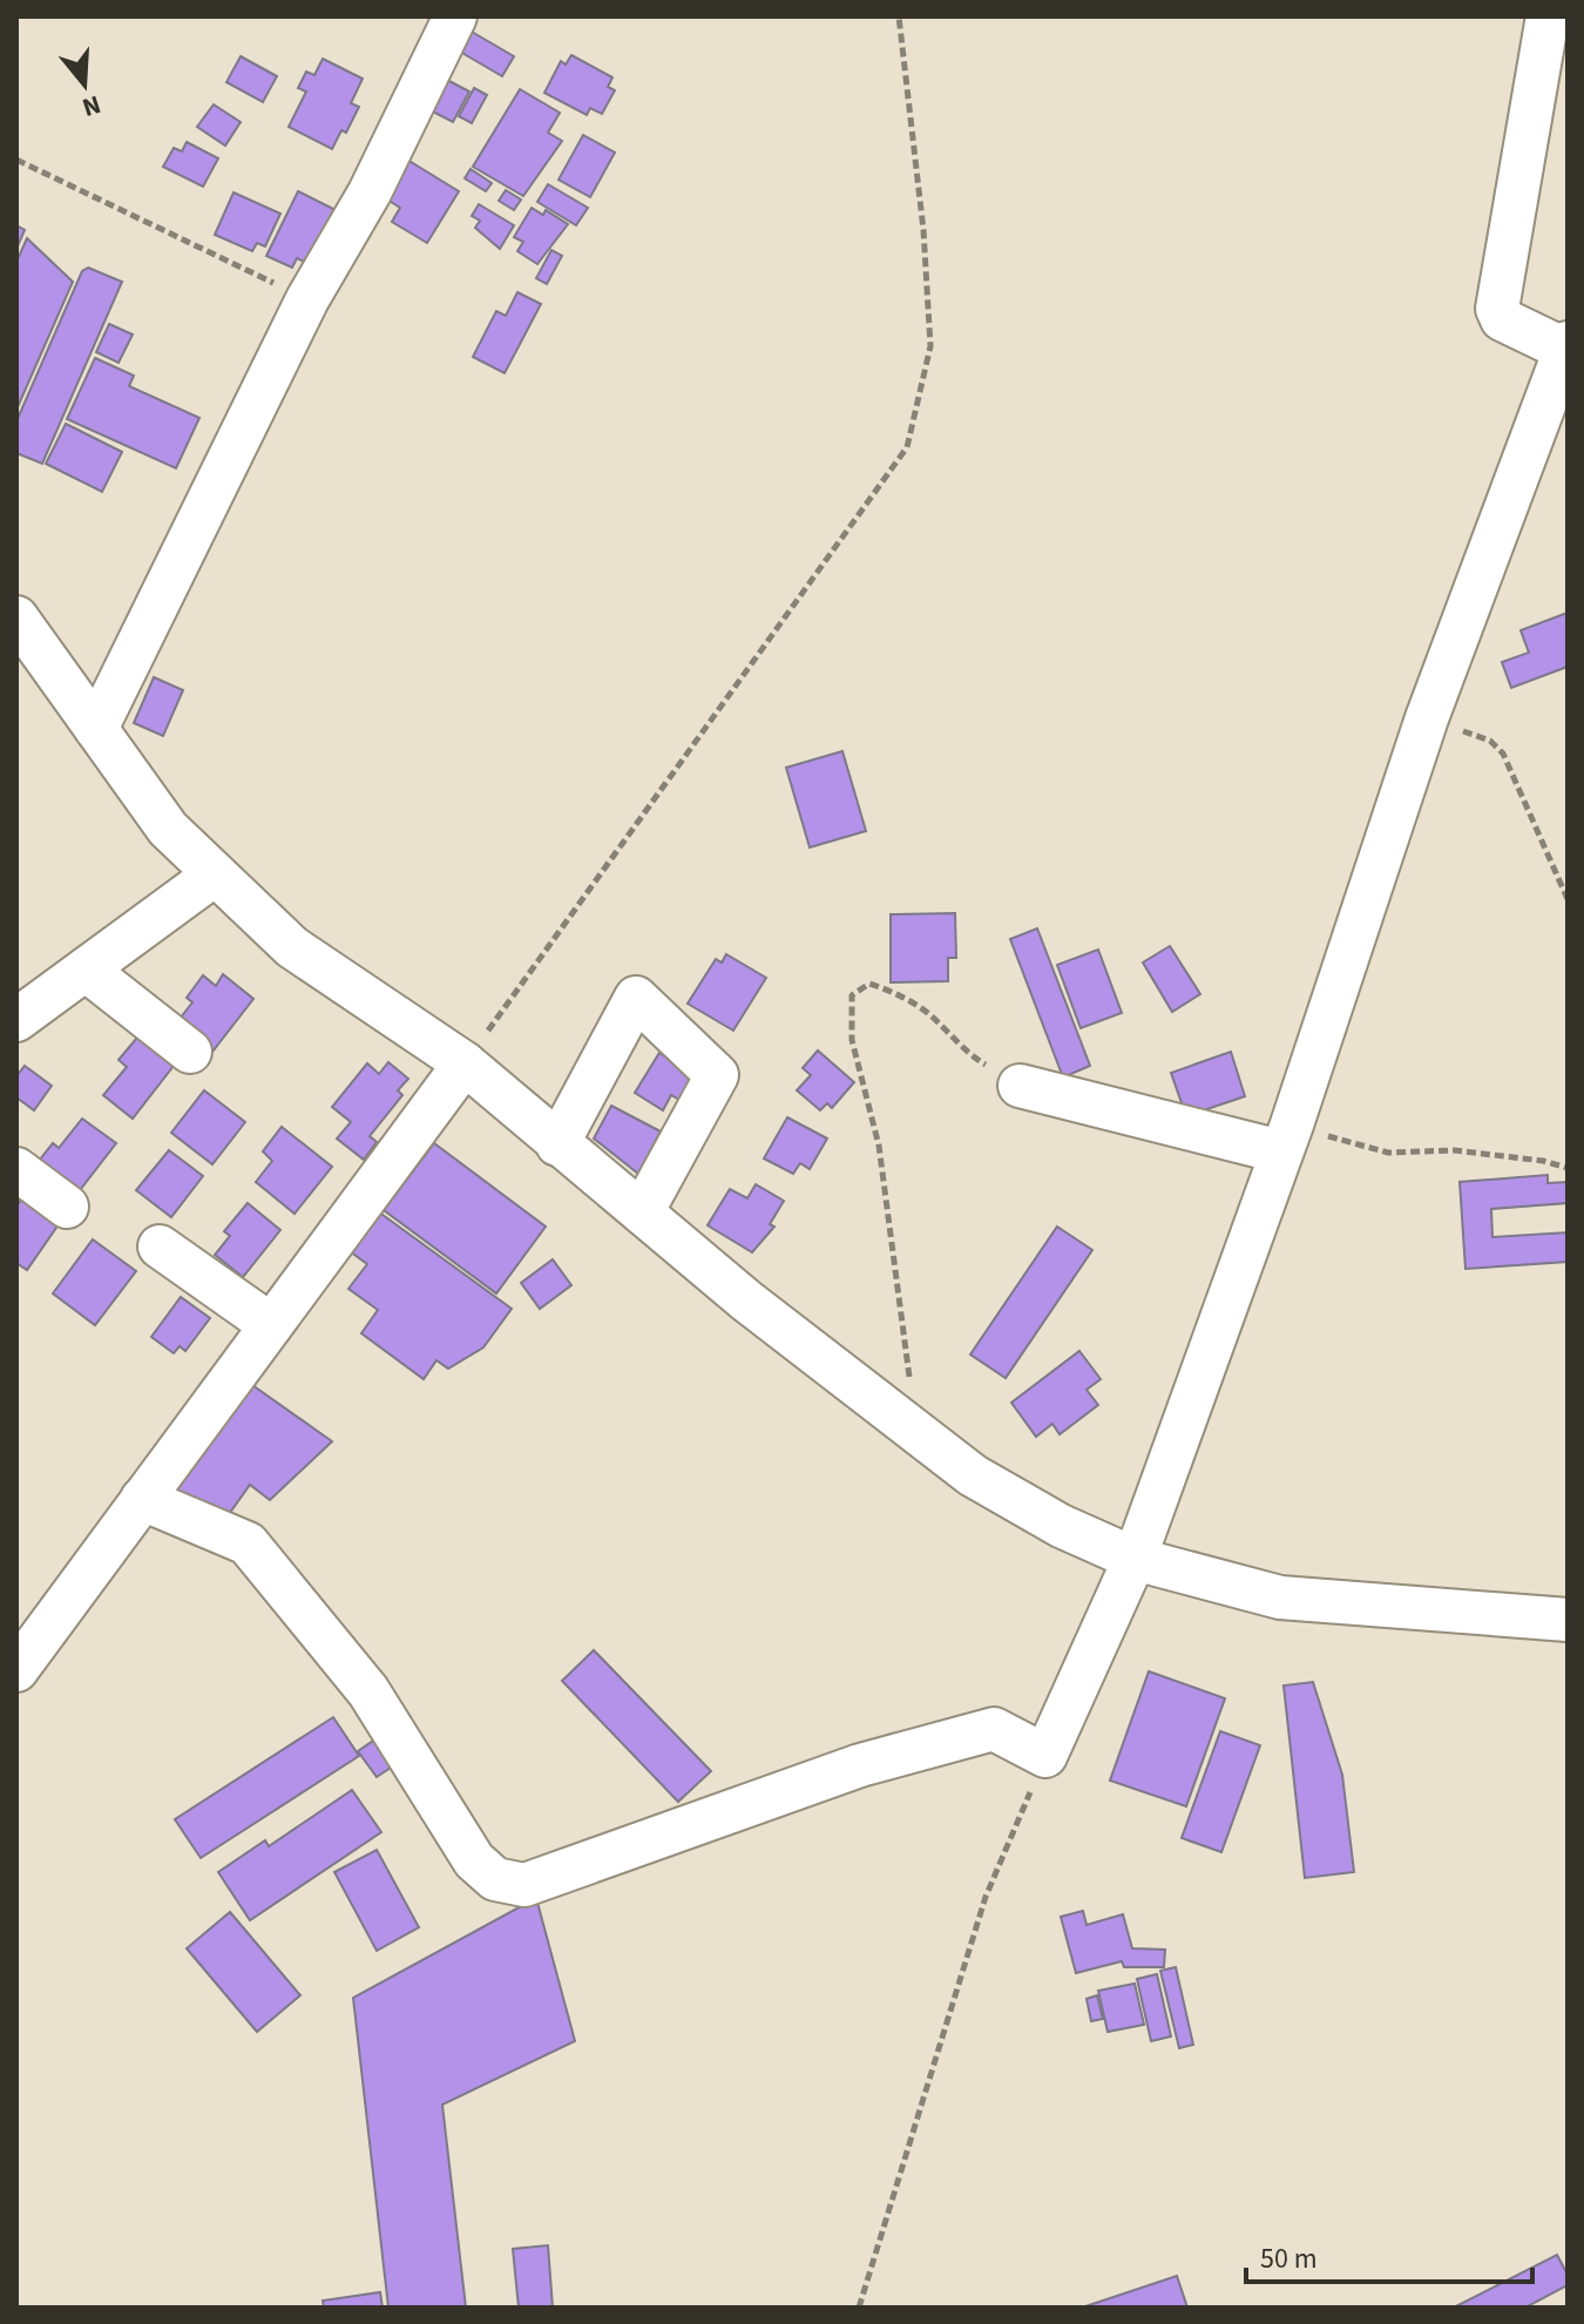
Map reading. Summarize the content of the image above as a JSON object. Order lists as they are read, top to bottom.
{
  "scale_bar": "50 m",
  "north": "bottom"
}
